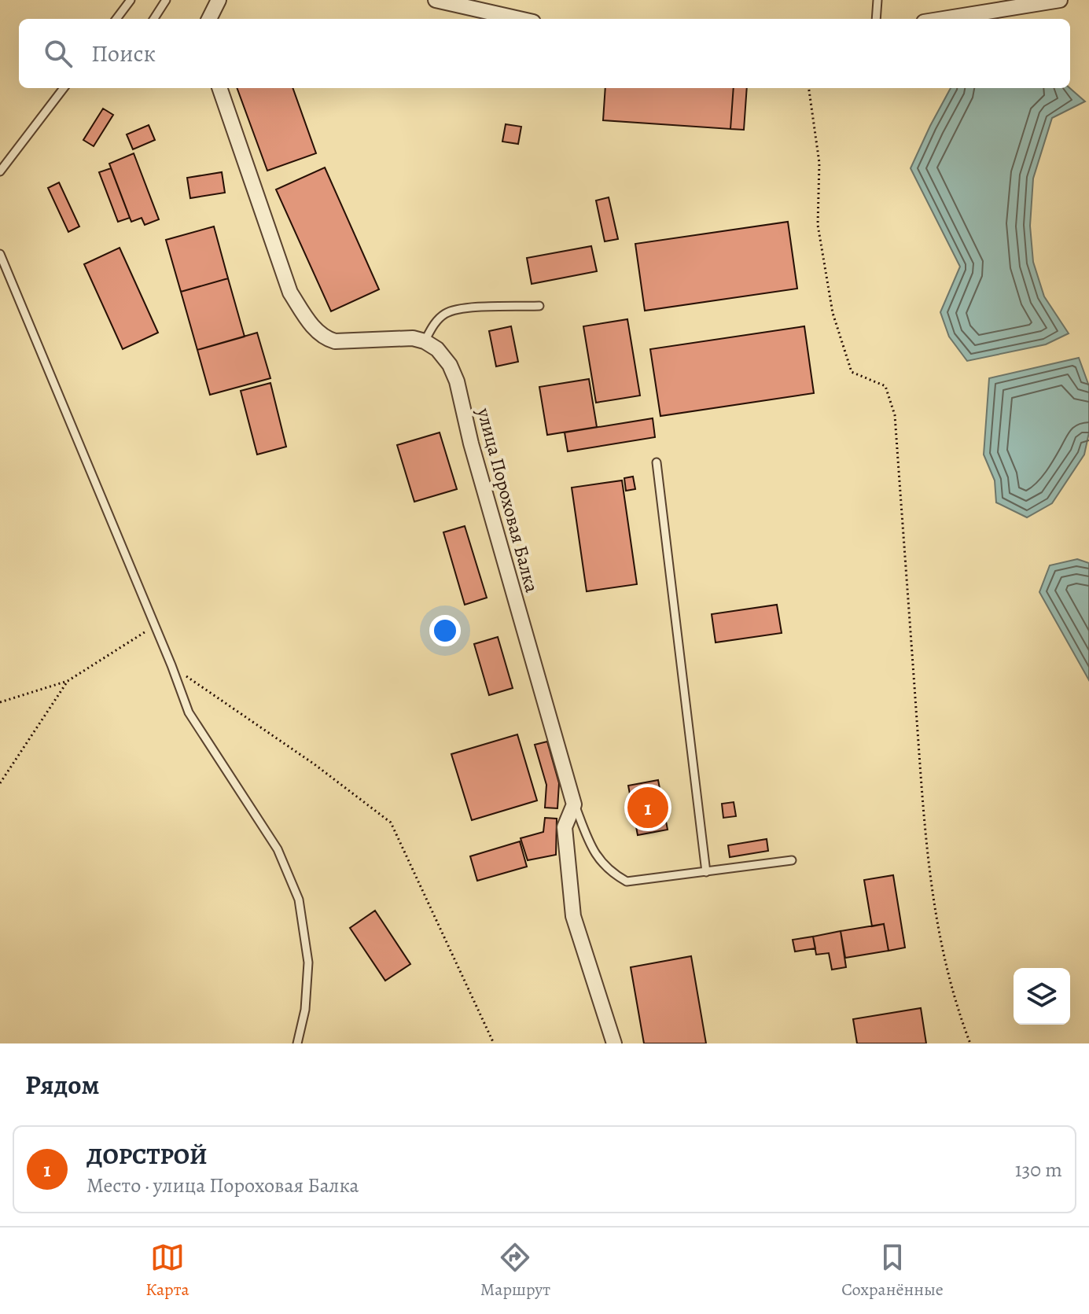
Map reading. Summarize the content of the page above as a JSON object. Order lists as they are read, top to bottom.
{
  "streets": {
    "street": ["улица Пороховая Балка"]
  },
  "page": {
    "search": "Поиск",
    "pins": "1",
    "heading": "Рядом",
    "list": [
      {
        "mark": "1",
        "name": "ДОРСТРОЙ",
        "note": "Место · улица Пороховая Балка",
        "value": "130 m"
      }
    ],
    "nav": ["Карта", "Маршрут", "Сохранённые"]
  }
}
